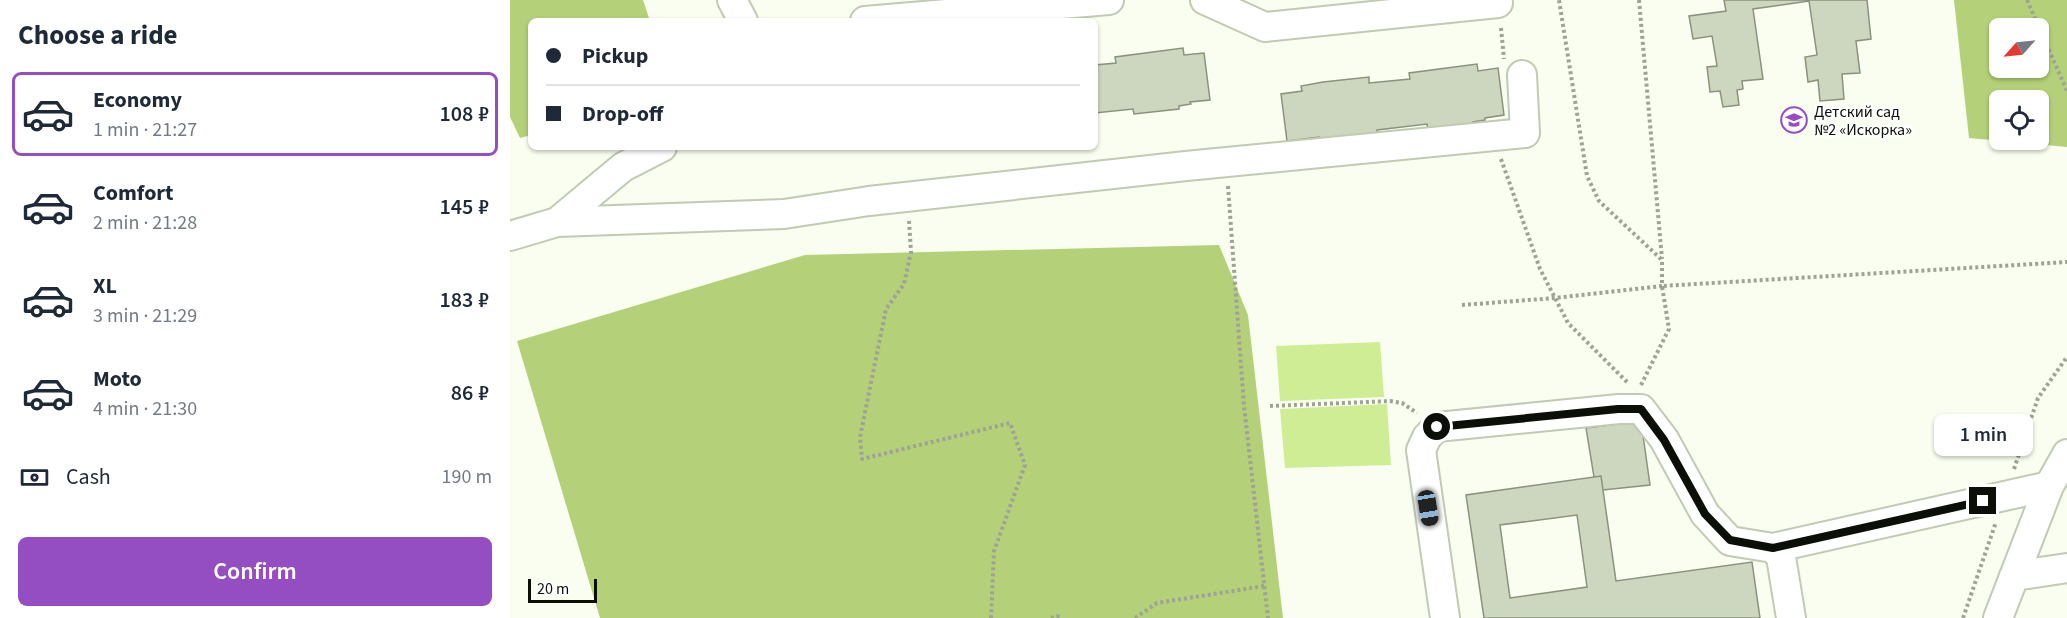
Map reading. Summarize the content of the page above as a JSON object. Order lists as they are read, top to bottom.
{
  "places": {
    "school or university": ["Детcкий сад №2 «Искорка»"]
  },
  "scale_bar": "20 m",
  "north": "bottom left",
  "page": {
    "heading": "Choose a ride",
    "banner": ["Pickup", "Drop-off"],
    "list": [
      {
        "name": "Economy",
        "note": "1 min · 21:27",
        "value": "108 ₽"
      },
      {
        "name": "Comfort",
        "note": "2 min · 21:28",
        "value": "145 ₽"
      },
      {
        "name": "XL",
        "note": "3 min · 21:29",
        "value": "183 ₽"
      },
      {
        "name": "Moto",
        "note": "4 min · 21:30",
        "value": "86 ₽"
      }
    ],
    "bubble": "1 min",
    "pay": ["Cash", "190 m"],
    "buttons": "Confirm",
    "scale": "20 m"
  }
}
